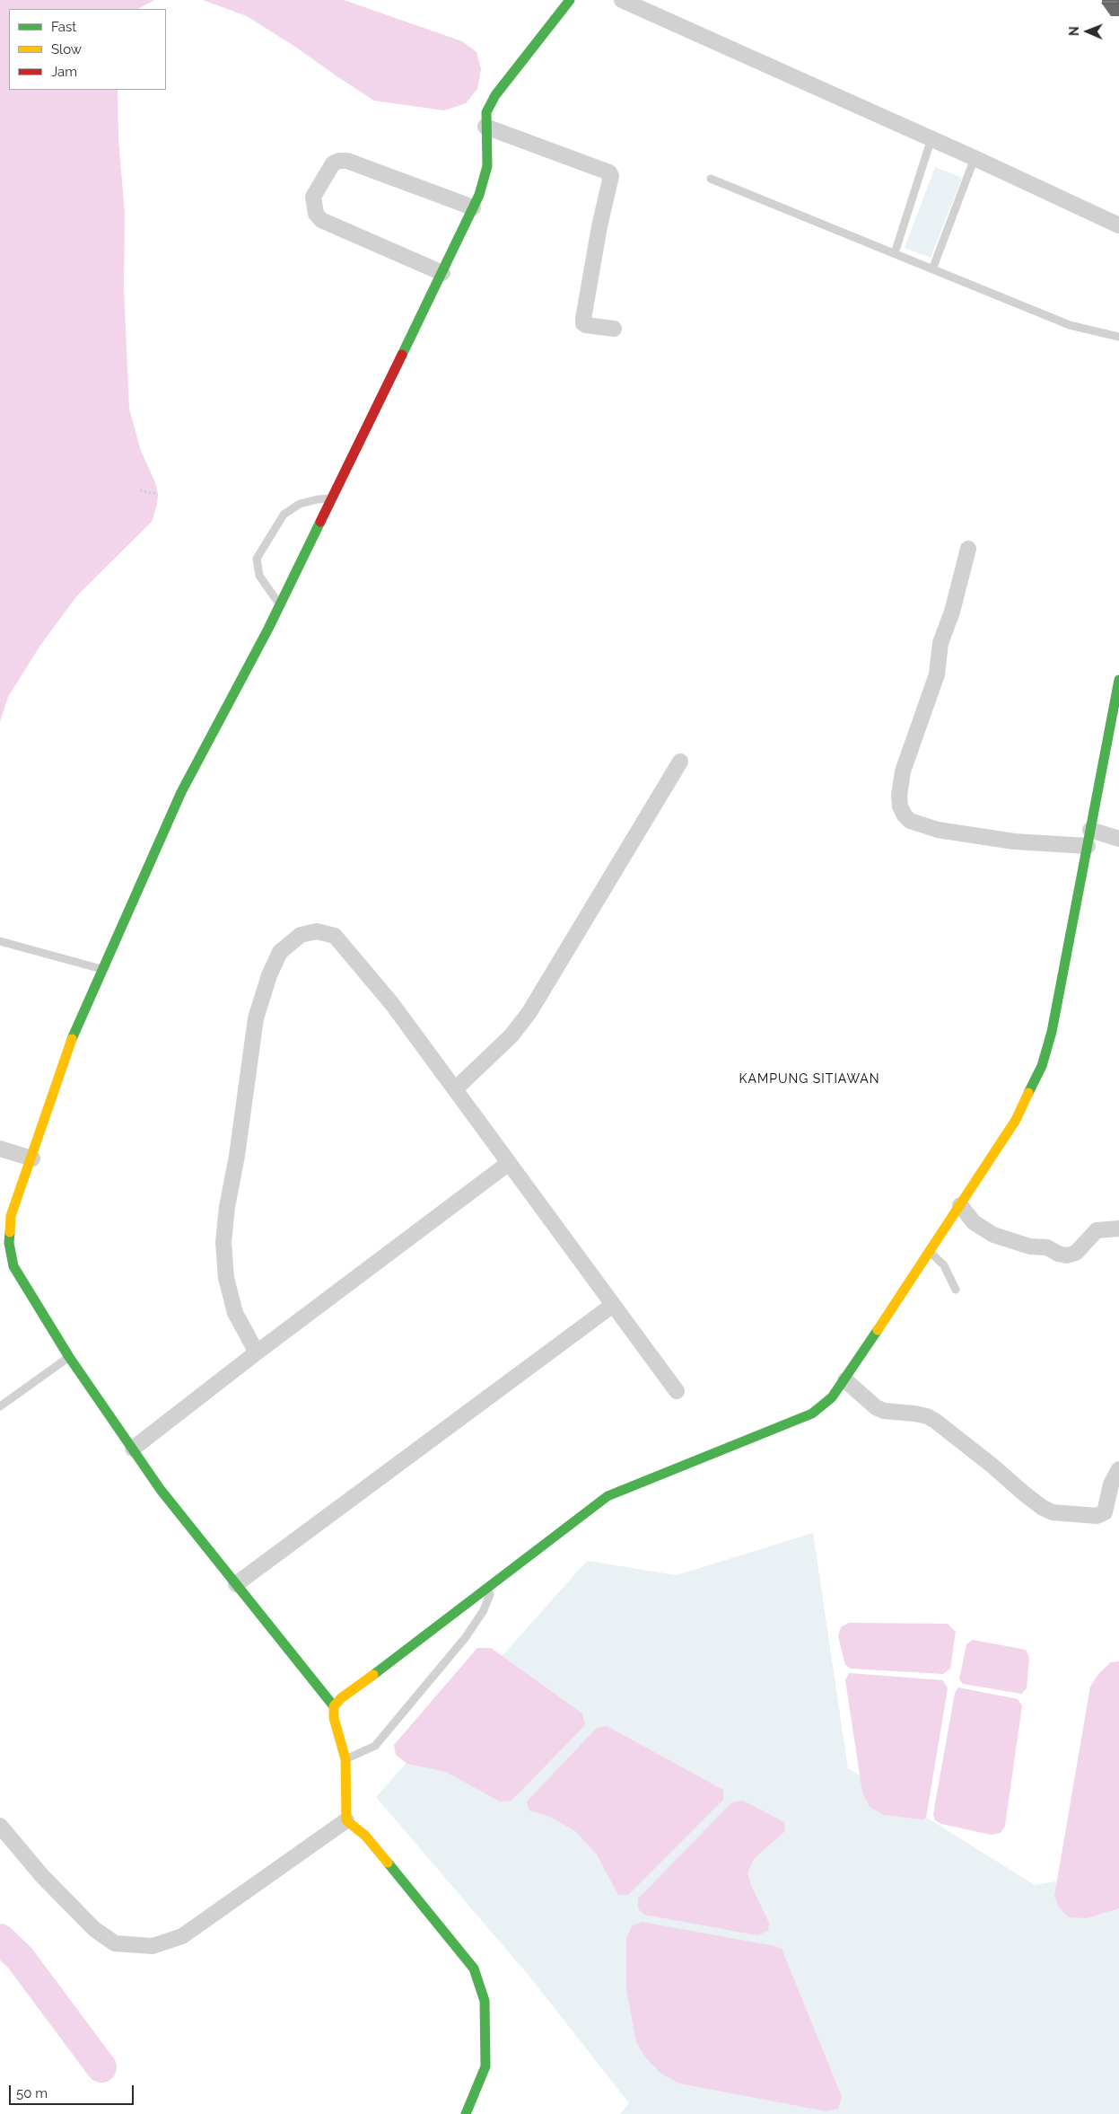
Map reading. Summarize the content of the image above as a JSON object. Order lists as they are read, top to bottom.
{
  "districts": ["KAMPUNG SITIAWAN"],
  "legend": ["Fast", "Slow", "Jam"],
  "scale_bar": "50 m",
  "north": "left"
}
